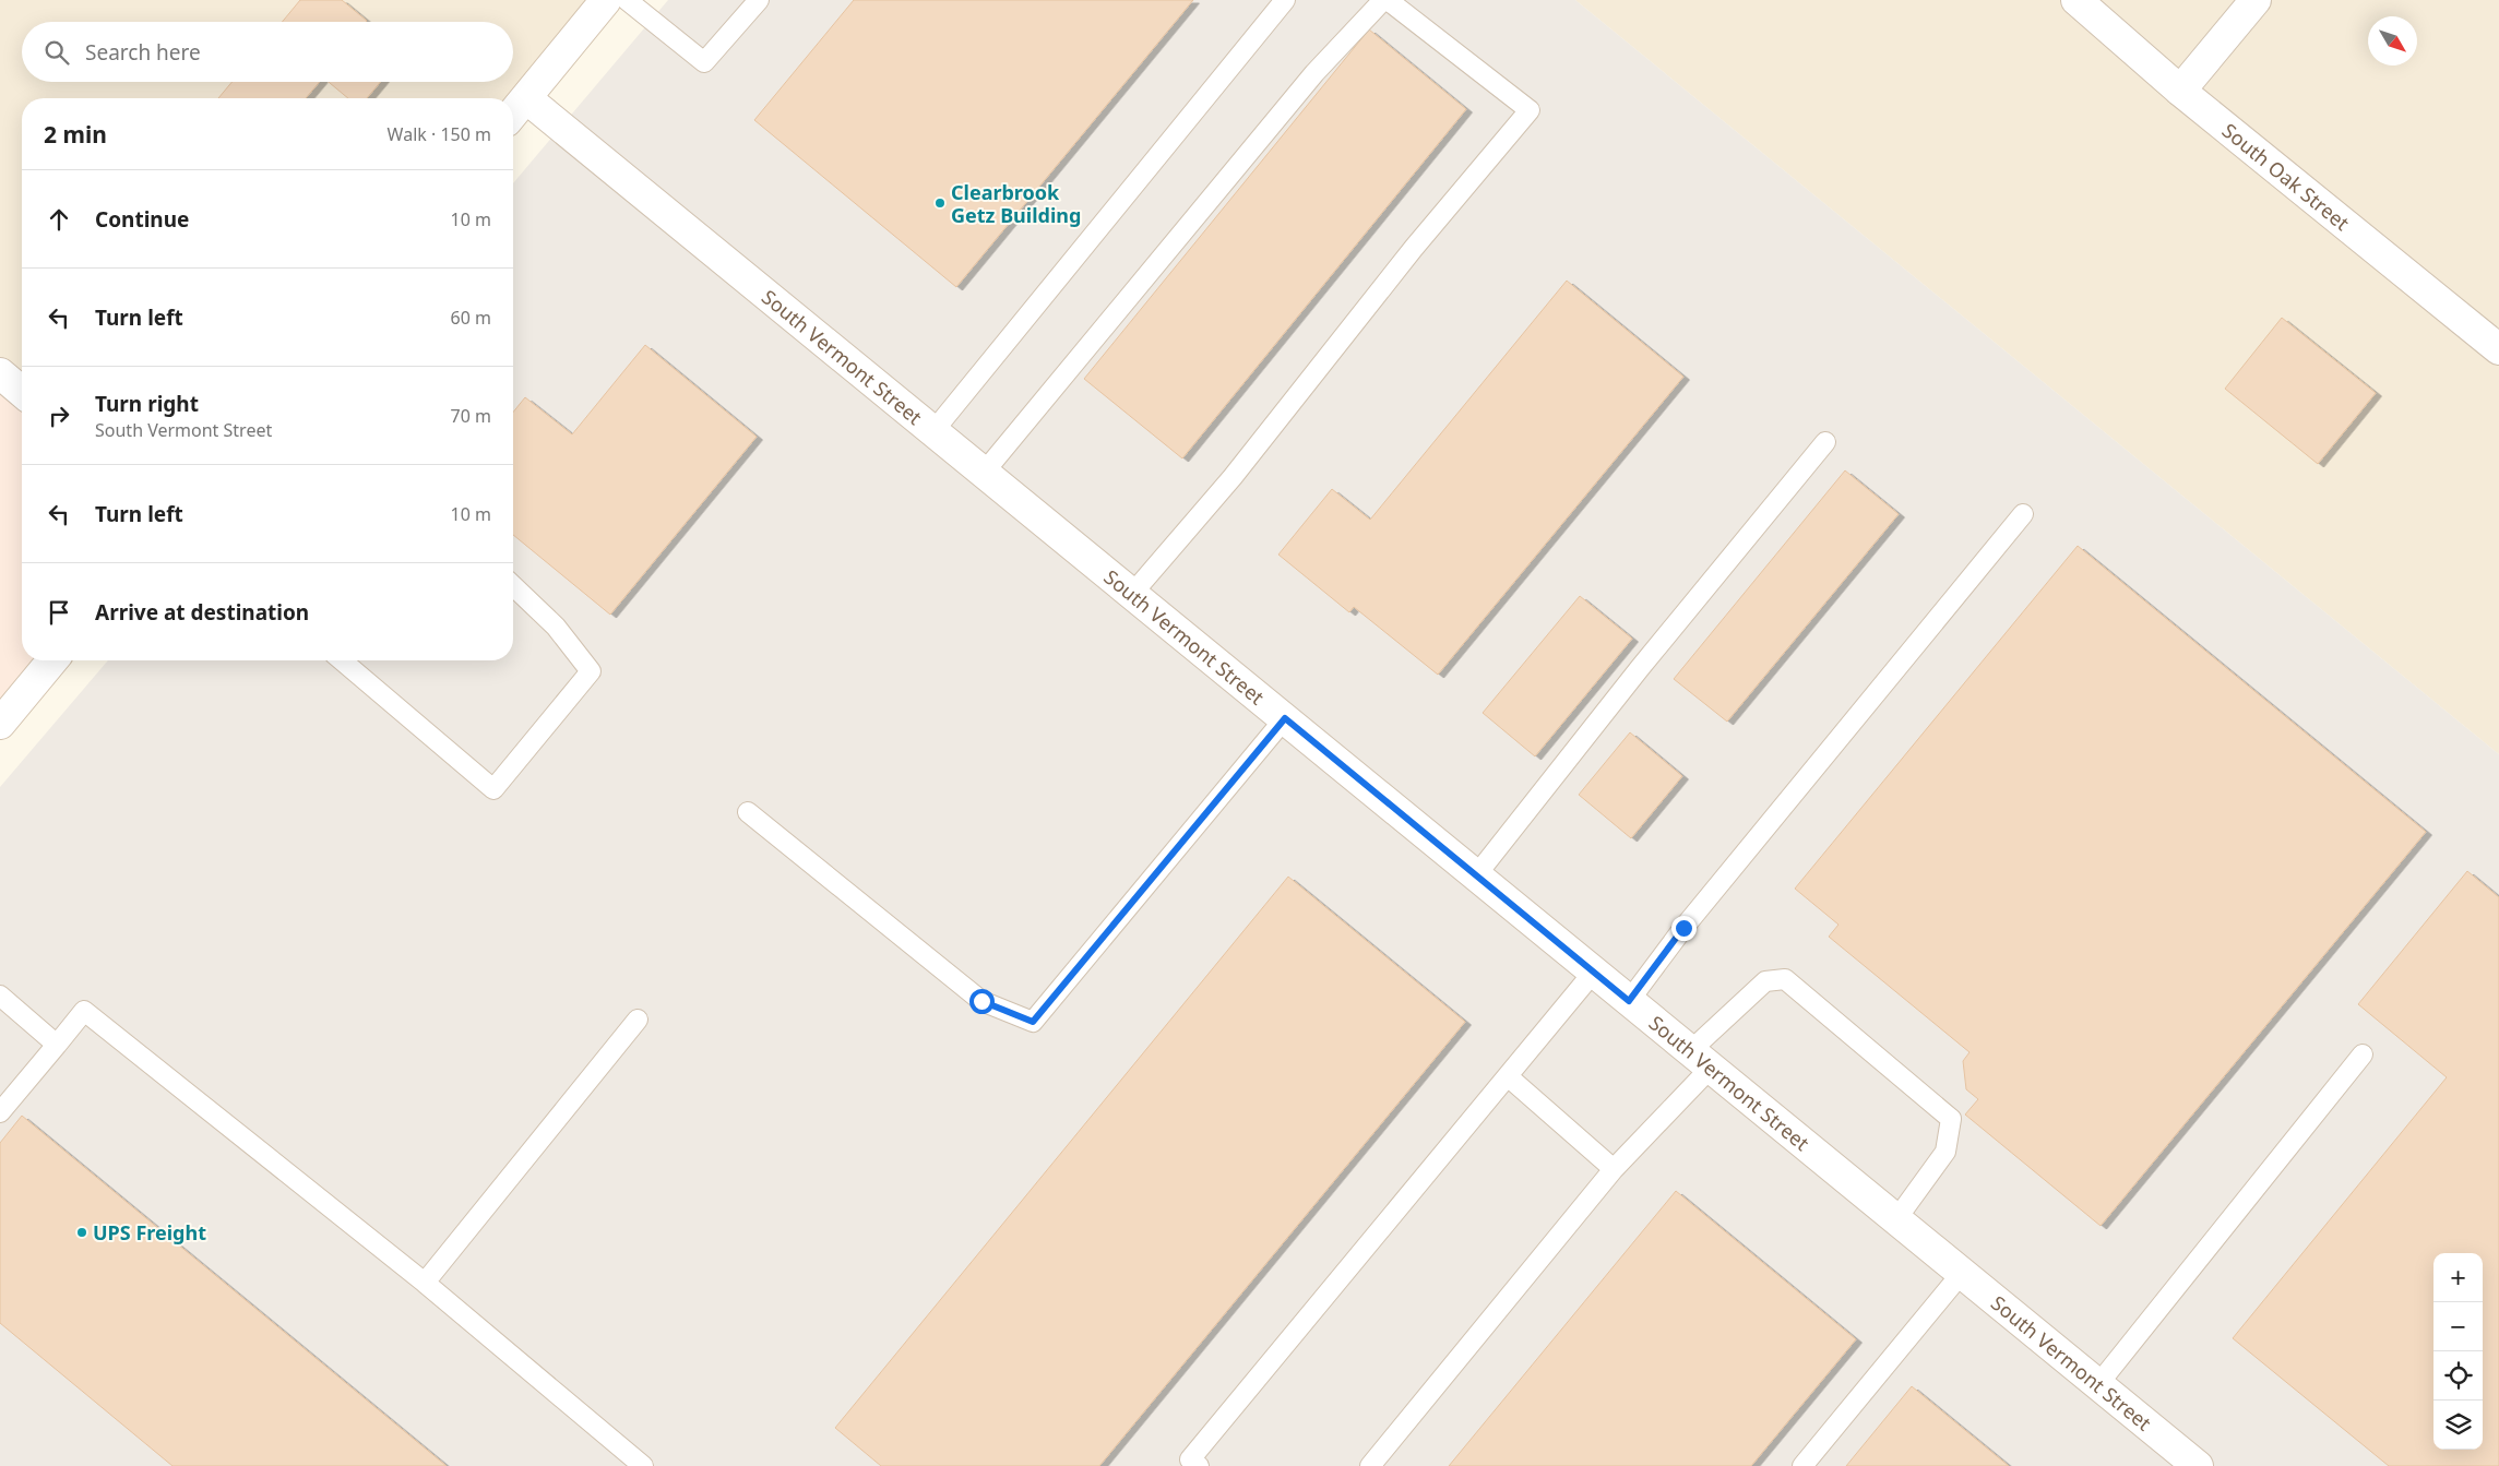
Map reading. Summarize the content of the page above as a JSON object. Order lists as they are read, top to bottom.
{
  "streets": {
    "street": ["South Oak Street", "South Vermont Street"]
  },
  "places": ["Clearbrook Getz Building", "UPS Freight"],
  "north": "bottom right",
  "page": {
    "search": "Search here",
    "heading": ["2 min", "Walk · 150 m"],
    "list": [
      ["Continue", "10 m"],
      ["Turn left", "60 m"],
      ["Turn right", "South Vermont Street", "70 m"],
      ["Turn left", "10 m"],
      "Arrive at destination"
    ],
    "map_buttons": ["+", "−"]
  }
}
